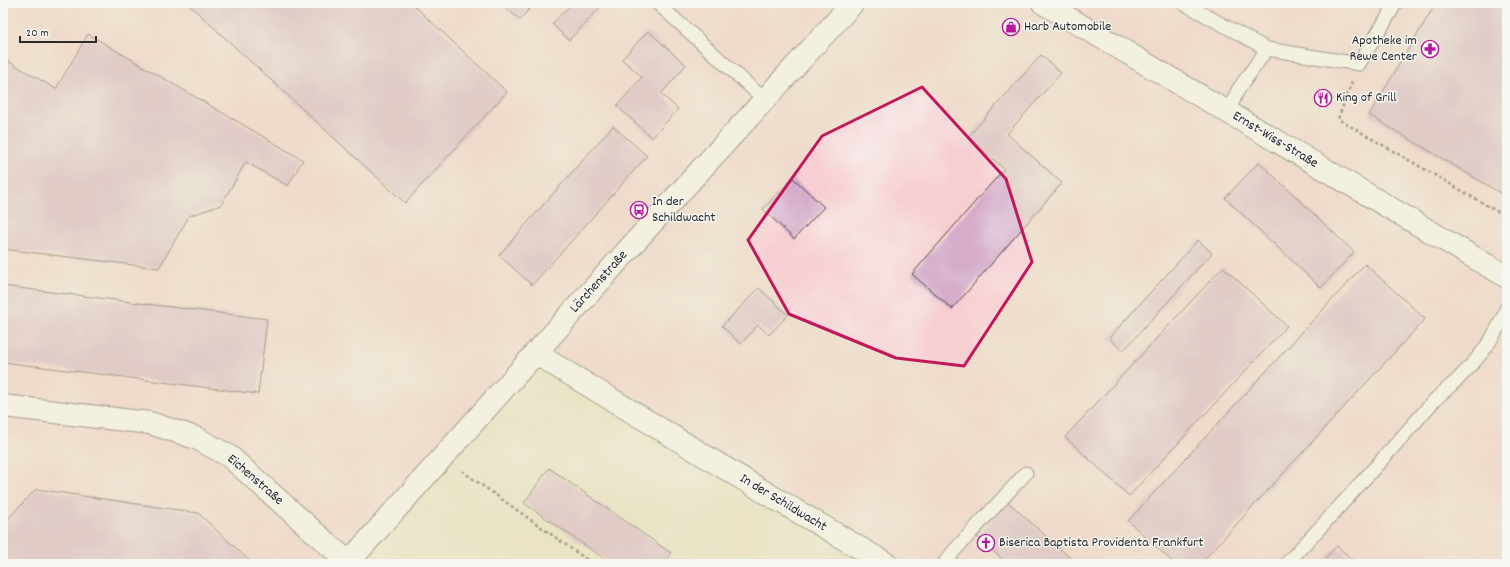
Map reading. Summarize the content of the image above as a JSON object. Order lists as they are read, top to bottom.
{
  "streets": {
    "street": [
      "Ernst-Wiss-Straße",
      "Lärchenstraße",
      "Eichenstraße",
      "In der Schildwacht"
    ]
  },
  "crossings": [
    ["Lärchenstraße", "Eichenstraße"],
    ["Lärchenstraße", "In der Schildwacht"]
  ],
  "places": {
    "shop": ["Harb Automobile"],
    "pharmacy": ["Apotheke im Rewe Center"],
    "restaurant": ["King of Grill"],
    "bus stop": ["In der Schildwacht"],
    "church": ["Biserica Baptista Providenta Frankfurt"]
  },
  "scale_bar": "20 m"
}
